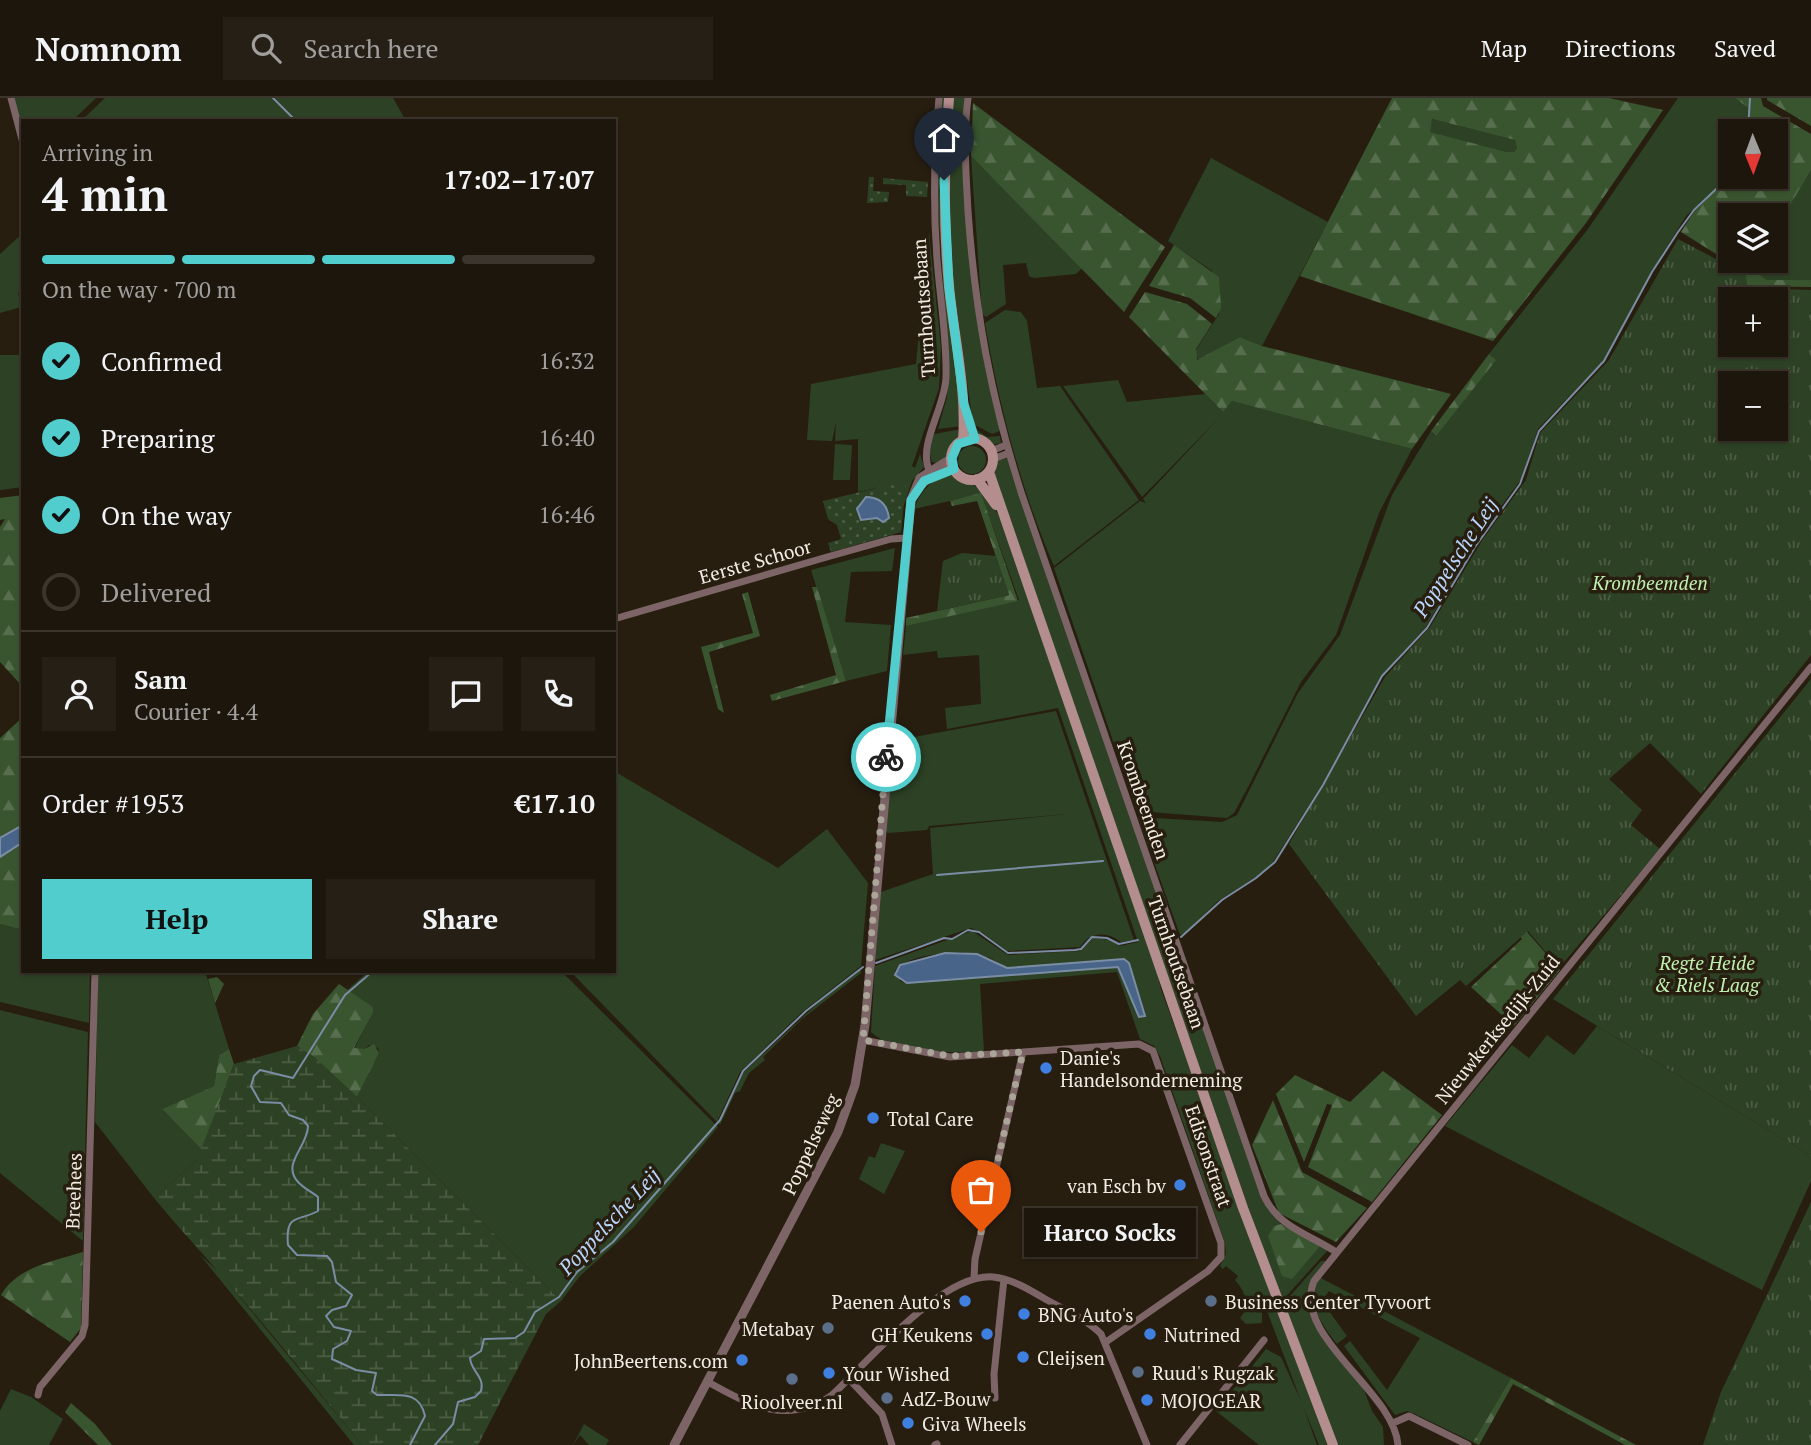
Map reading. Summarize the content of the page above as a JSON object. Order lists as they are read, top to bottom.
{
  "streets": {
    "main road": ["Turnhoutsebaan"],
    "street": [
      "Eerste Schoor",
      "Krombeemden",
      "Nieuwkerksedijk-Zuid",
      "Poppelseweg",
      "Edisonstraat",
      "Breehees"
    ]
  },
  "crossings": [
    ["Turnhoutsebaan", "Poppelseweg"],
    ["Eerste Schoor", "Poppelseweg"],
    ["Krombeemden", "Nieuwkerksedijk-Zuid"],
    ["Poppelseweg", "Edisonstraat"]
  ],
  "water": ["Poppelsche Leij"],
  "parks": ["Krombeemden", "Regte Heide & Riels Laag"],
  "places": [
    "Danie's Handelsonderneming",
    "Total Care",
    "van Esch bv",
    "Harco Socks",
    "Paenen Auto's",
    "Business Center Tyvoort",
    "BNG Auto's",
    "Metabay",
    "GH Keukens",
    "Nutrined",
    "Cleijsen",
    "JohnBeertens.com",
    "Ruud's Rugzak",
    "Your Wished",
    "Rioolveer.nl",
    "AdZ-Bouw",
    "MOJOGEAR",
    "Giva Wheels"
  ],
  "north": "bottom",
  "page": {
    "header": "Nomnom",
    "search": "Search here",
    "nav": ["Map", "Directions", "Saved"],
    "map_buttons": ["+", "−"],
    "heading": ["4 min", "Arriving in", "17:02–17:07"],
    "panel": [
      "Sam",
      "Courier · 4.4",
      "Order #1953",
      "€17.10"
    ],
    "bar": "On the way · 700 m",
    "list": [
      ["Confirmed", "16:32"],
      ["Preparing", "16:40"],
      ["On the way", "16:46"],
      "Delivered"
    ],
    "buttons": ["Help", "Share"],
    "bubble": "Harco Socks"
  }
}
